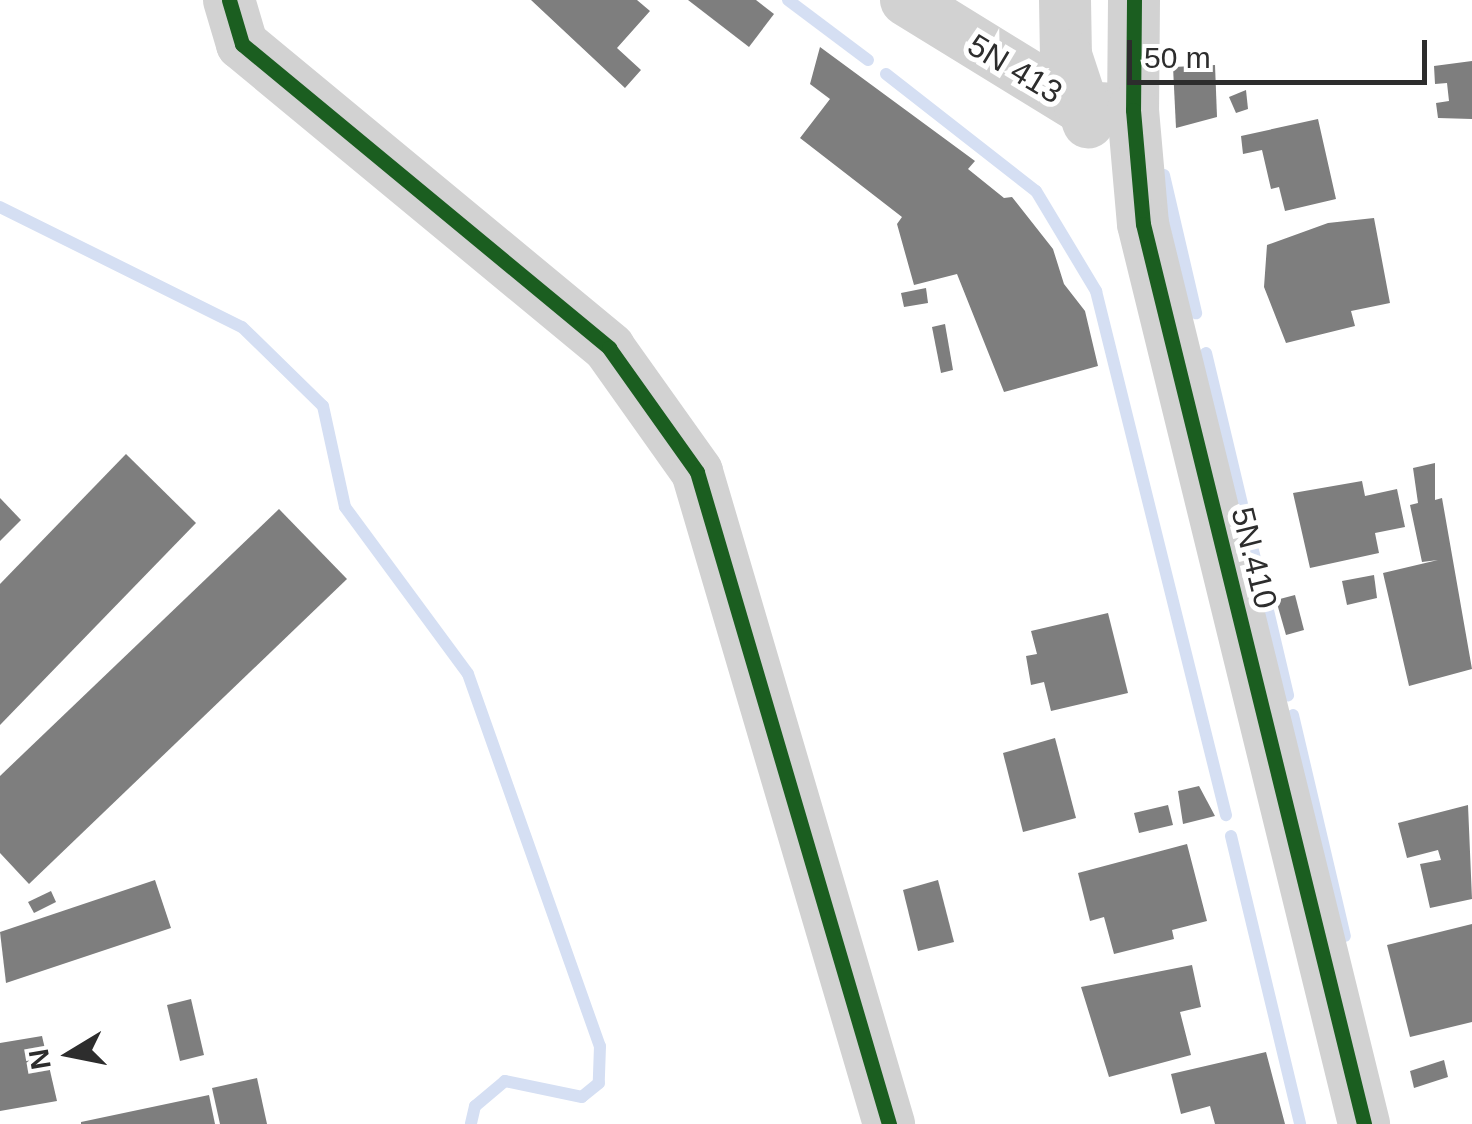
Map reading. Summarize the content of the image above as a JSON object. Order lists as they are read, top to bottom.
{
  "streets": {
    "street": ["5N 413", "5N.410"]
  },
  "crossings": [
    ["5N 413", "5N.410"]
  ],
  "scale_bar": "50 m",
  "north": "left"
}
